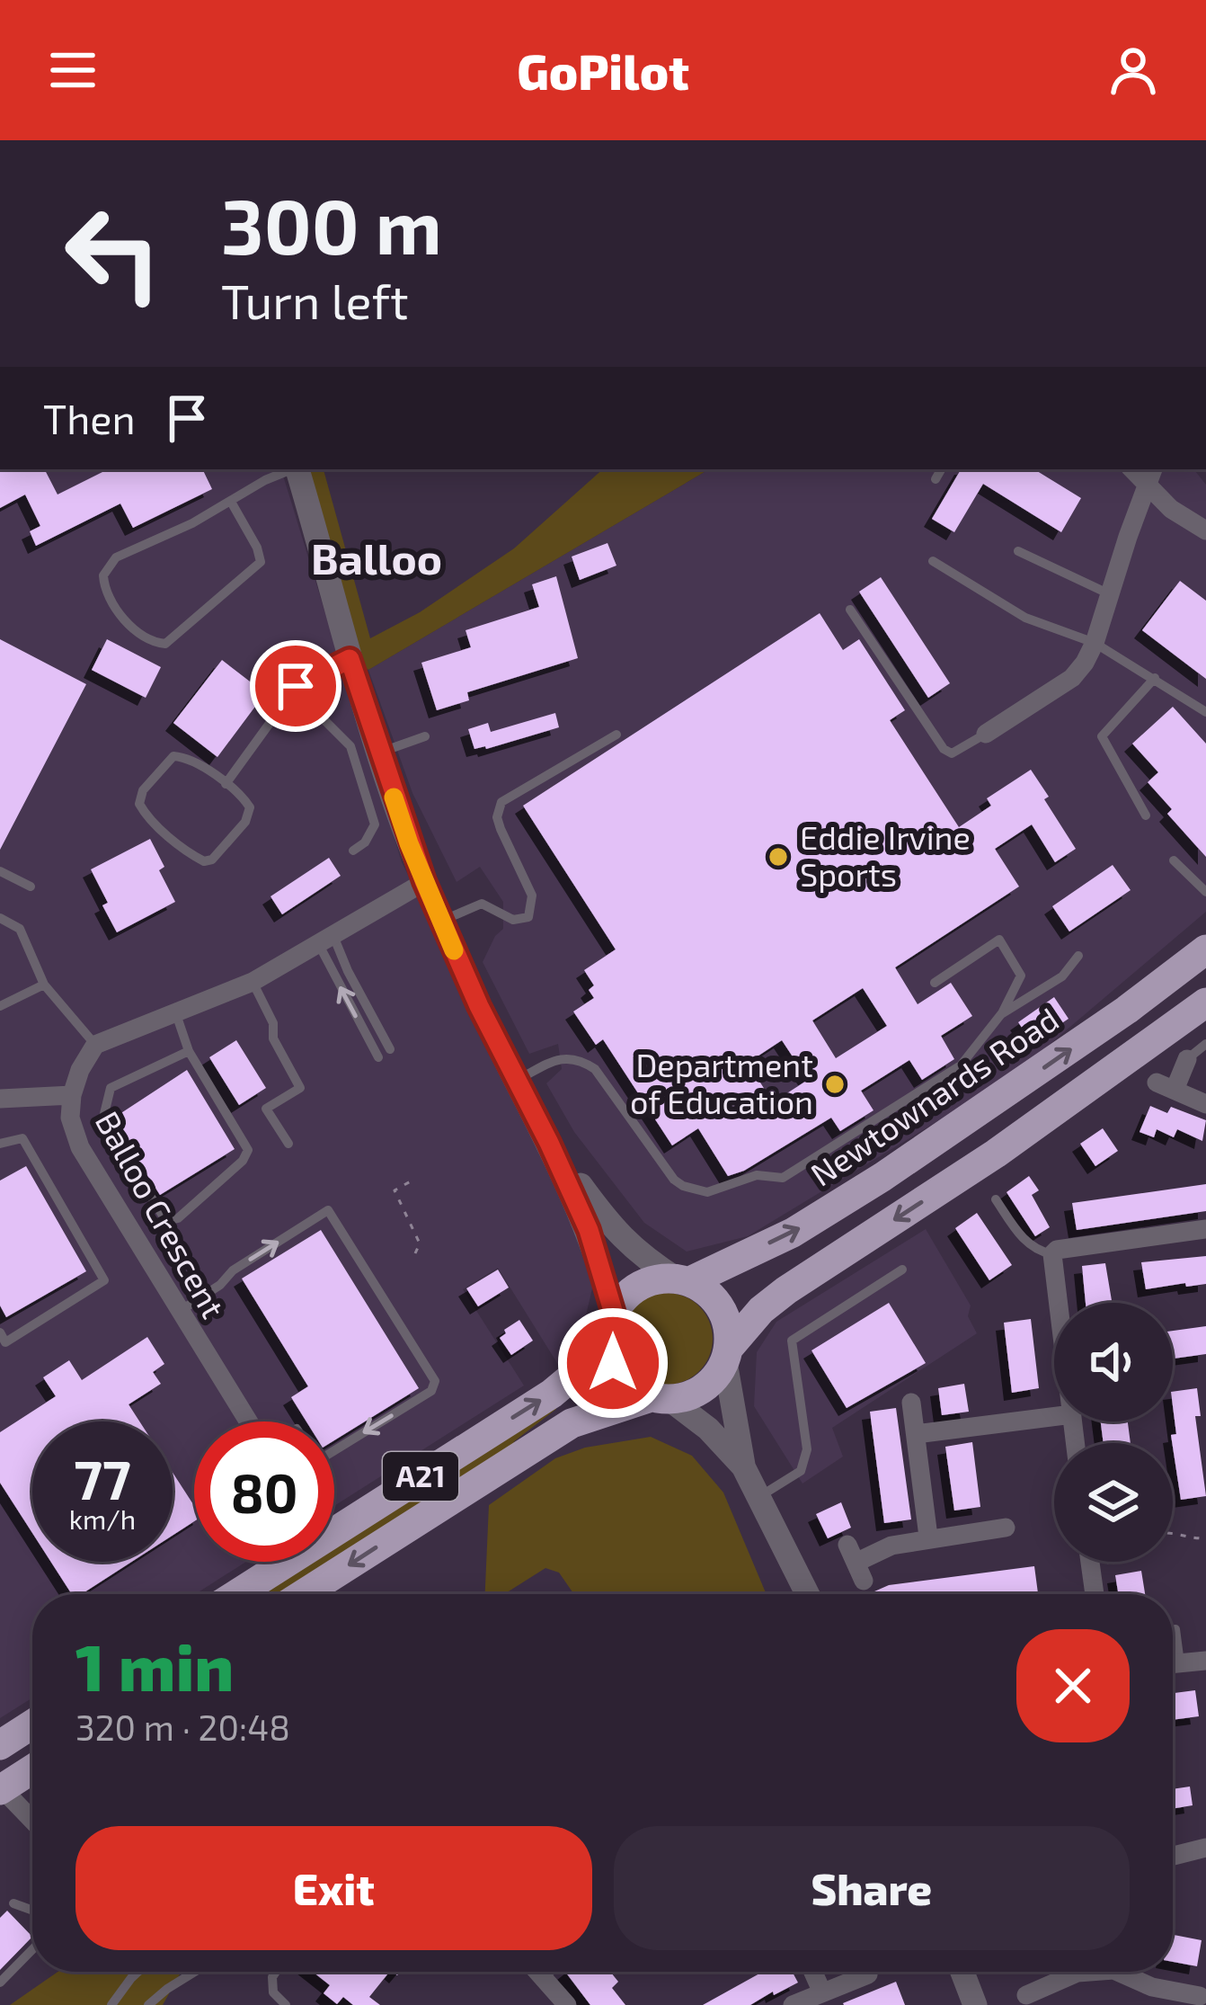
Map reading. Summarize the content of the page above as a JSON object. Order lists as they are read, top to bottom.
{
  "streets": {
    "highway": ["Newtownards Road", "A21"],
    "street": ["Balloo Crescent"]
  },
  "crossings": [
    ["Newtownards Road", "A21"]
  ],
  "districts": ["Balloo"],
  "places": ["Eddie Irvine Sports", "Department of Education"],
  "page": {
    "header": "GoPilot",
    "turn": ["300 m", "Turn left"],
    "then": "Then",
    "speed": "77 km/h",
    "limit": "80",
    "heading": ["1 min", "320 m · 20:48"],
    "buttons": ["Exit", "Share"]
  }
}
